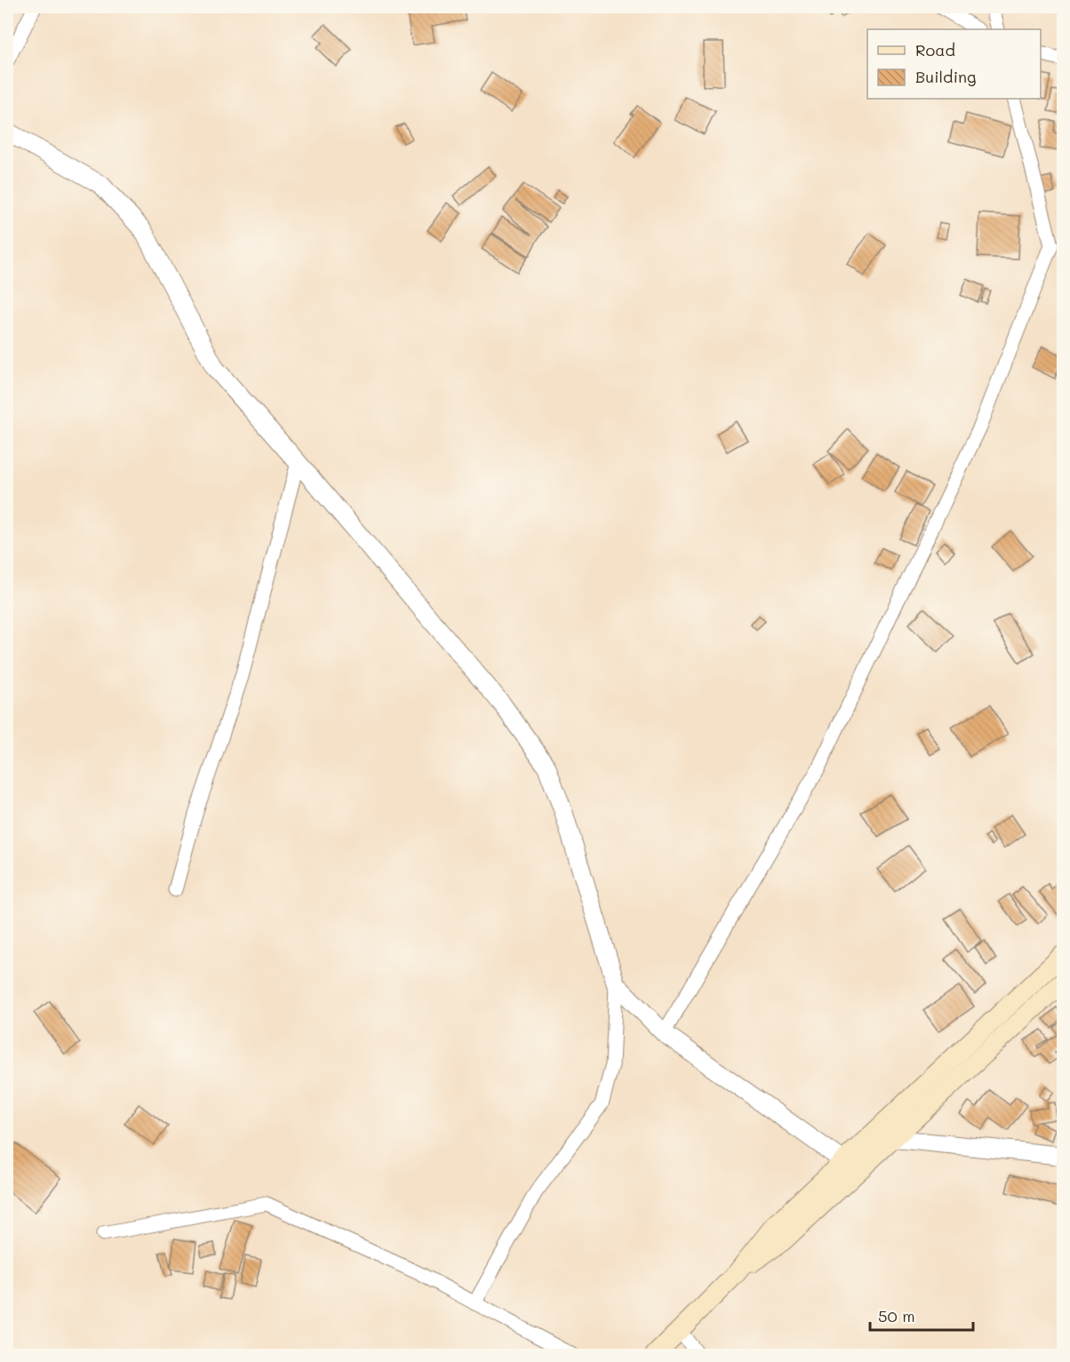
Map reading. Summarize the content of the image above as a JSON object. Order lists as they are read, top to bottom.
{
  "legend": ["Road", "Building"],
  "scale_bar": "50 m"
}
